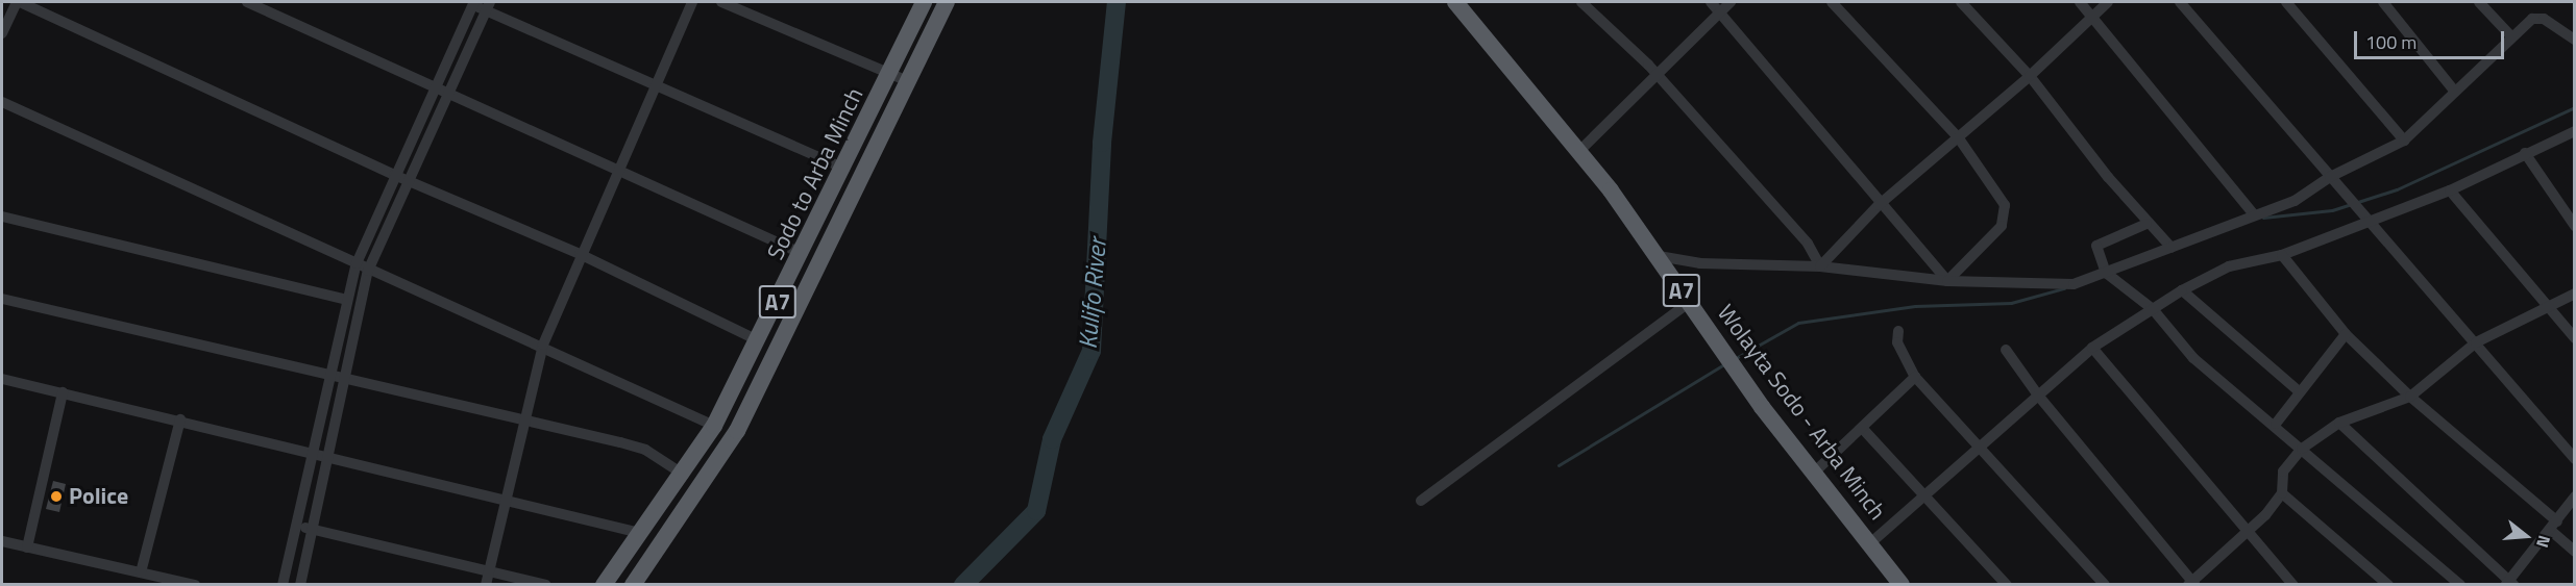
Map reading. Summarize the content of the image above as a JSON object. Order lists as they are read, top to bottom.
{
  "streets": {
    "highway": ["Sodo to Arba Minch", "A7", "Wolayta Sodo - Arba Minch"]
  },
  "water": ["Kulifo River"],
  "places": ["Police"],
  "scale_bar": "100 m",
  "north": "right"
}
